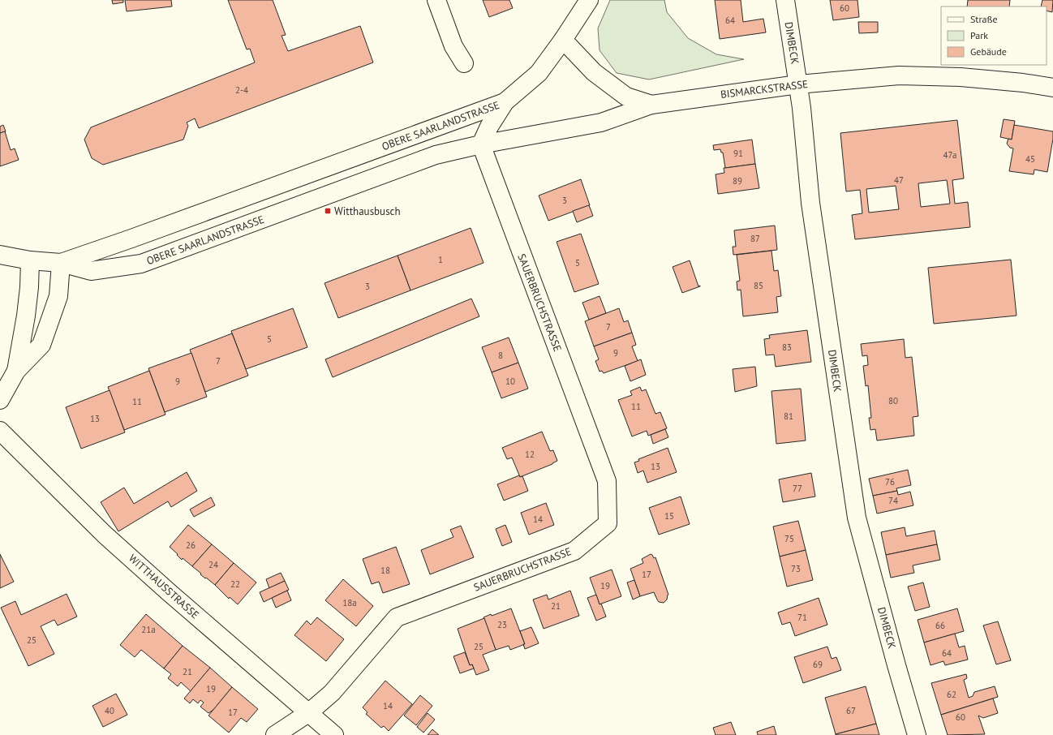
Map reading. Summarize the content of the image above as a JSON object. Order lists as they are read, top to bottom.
{
  "streets": {
    "street": [
      "DIMBECK",
      "BISMARCKSTRASSE",
      "OBERE SAARLANDSTRASSE",
      "SAUERBRUCHSTRASSE",
      "WITTHAUSSTRASSE"
    ]
  },
  "crossings": [
    ["DIMBECK", "BISMARCKSTRASSE"],
    ["BISMARCKSTRASSE", "OBERE SAARLANDSTRASSE"],
    ["BISMARCKSTRASSE", "SAUERBRUCHSTRASSE"],
    ["OBERE SAARLANDSTRASSE", "SAUERBRUCHSTRASSE"],
    ["SAUERBRUCHSTRASSE", "WITTHAUSSTRASSE"]
  ],
  "places": {
    "transit": ["Witthausbusch"]
  },
  "house_numbers": [
    "60",
    "64",
    "2-4",
    "91",
    "47a",
    "45",
    "47",
    "89",
    "3",
    "87",
    "1",
    "5",
    "85",
    "3",
    "7",
    "5",
    "83",
    "9",
    "8",
    "7",
    "9",
    "10",
    "80",
    "11",
    "11",
    "81",
    "13",
    "12",
    "13",
    "76",
    "77",
    "74",
    "15",
    "14",
    "75",
    "26",
    "24",
    "73",
    "18",
    "17",
    "22",
    "19",
    "18a",
    "21",
    "71",
    "23",
    "66",
    "21a",
    "25",
    "25",
    "64",
    "69",
    "21",
    "19",
    "62",
    "14",
    "40",
    "67",
    "17",
    "60"
  ],
  "legend": ["Straße", "Park", "Gebäude"]
}
